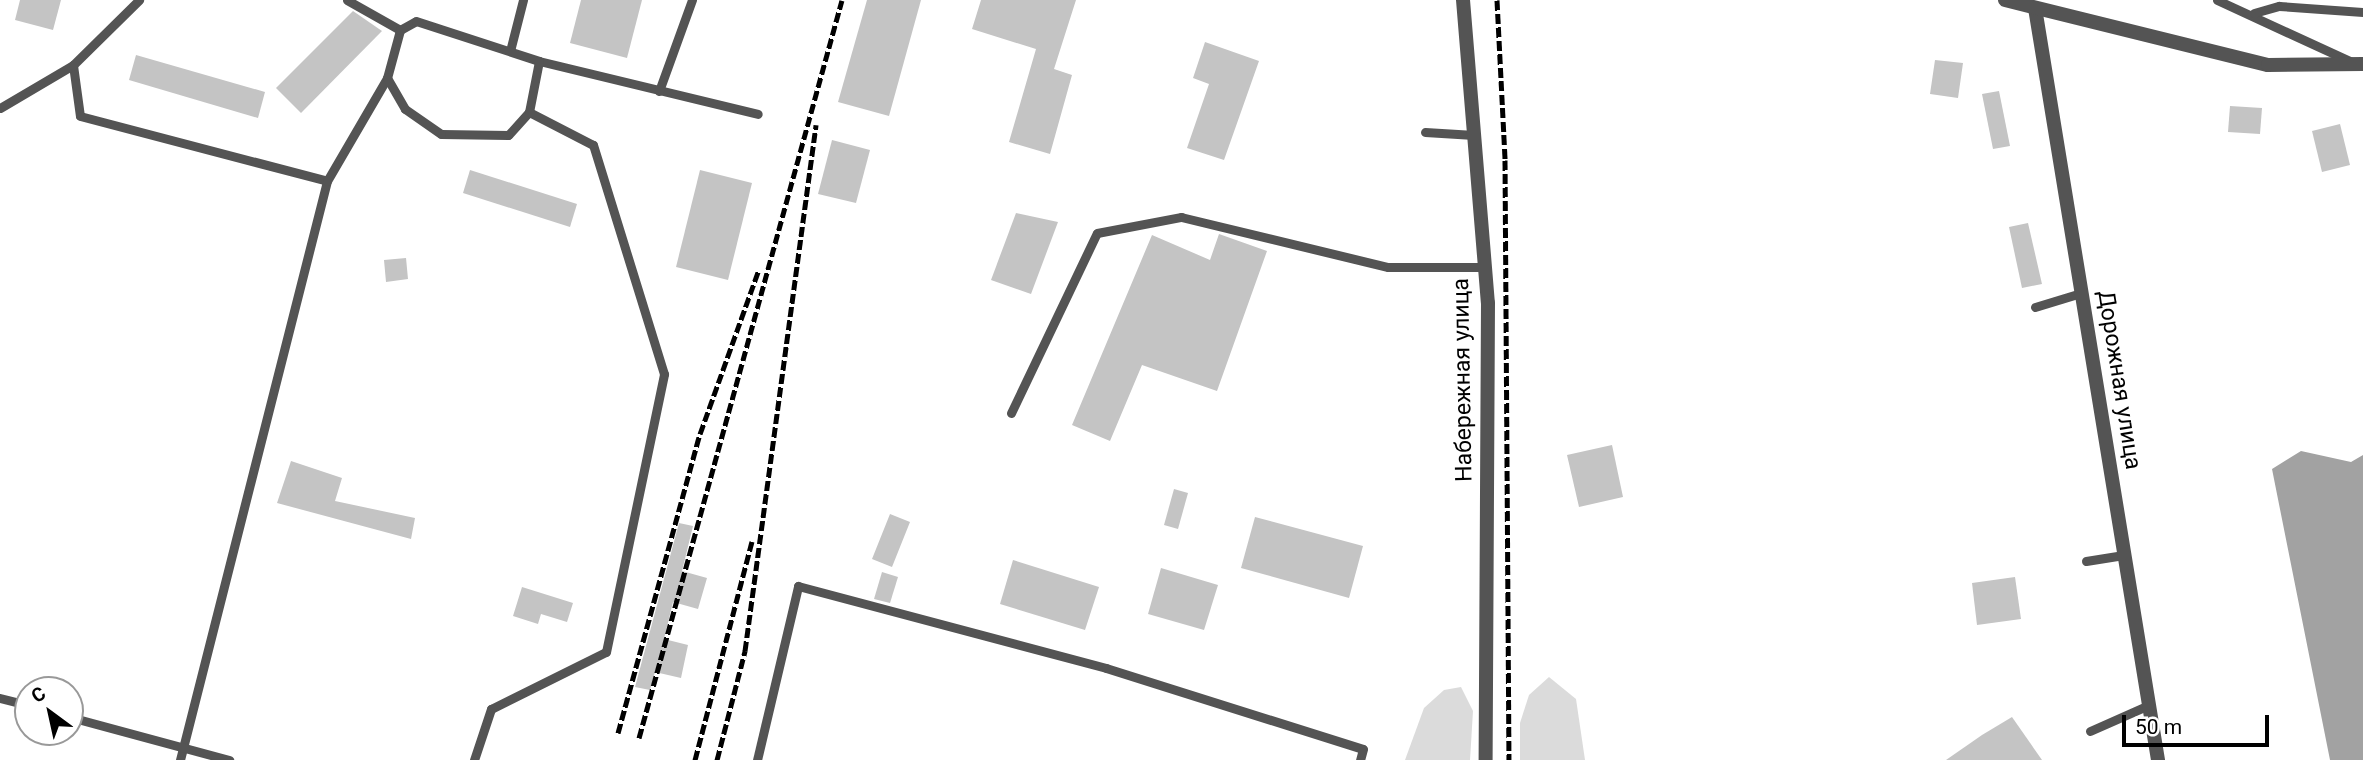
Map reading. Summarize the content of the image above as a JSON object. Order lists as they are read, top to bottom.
{
  "streets": {
    "street": ["Набережная улица", "Дорожная улица"]
  },
  "scale_bar": "50 m",
  "north": "top left"
}
